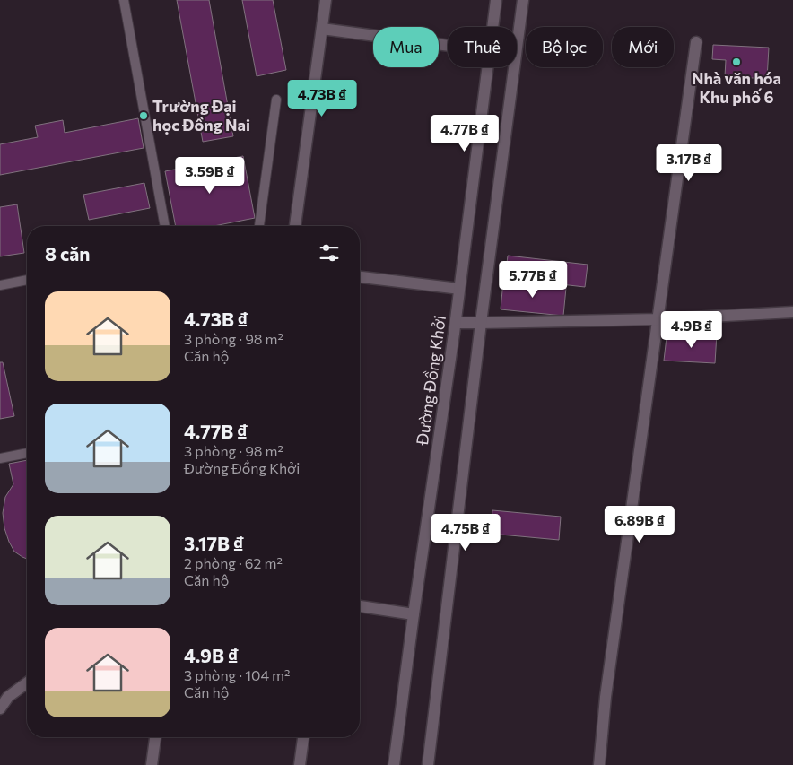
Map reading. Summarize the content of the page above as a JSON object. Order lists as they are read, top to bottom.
{
  "streets": {
    "street": ["Đường Đồng Khởi"]
  },
  "places": ["Nhà văn hóa Khu phố 6", "Trường Đại học Đồng Nai"],
  "page": {
    "chip": [
      "Mua",
      "Thuê",
      "Bộ lọc",
      "Mới"
    ],
    "price": [
      "4.73B ₫",
      "4.77B ₫",
      "3.17B ₫",
      "3.59B ₫",
      "5.77B ₫",
      "4.9B ₫",
      "6.89B ₫",
      "4.75B ₫"
    ],
    "heading": "8 căn",
    "list": [
      {
        "name": "4.73B ₫",
        "note": "3 phòng · 98 m² · Căn hộ"
      },
      {
        "name": "4.77B ₫",
        "note": "3 phòng · 98 m² · Đường Đồng Khởi"
      },
      {
        "name": "3.17B ₫",
        "note": "2 phòng · 62 m² · Căn hộ"
      },
      {
        "name": "4.9B ₫",
        "note": "3 phòng · 104 m² · Căn hộ"
      }
    ]
  }
}
